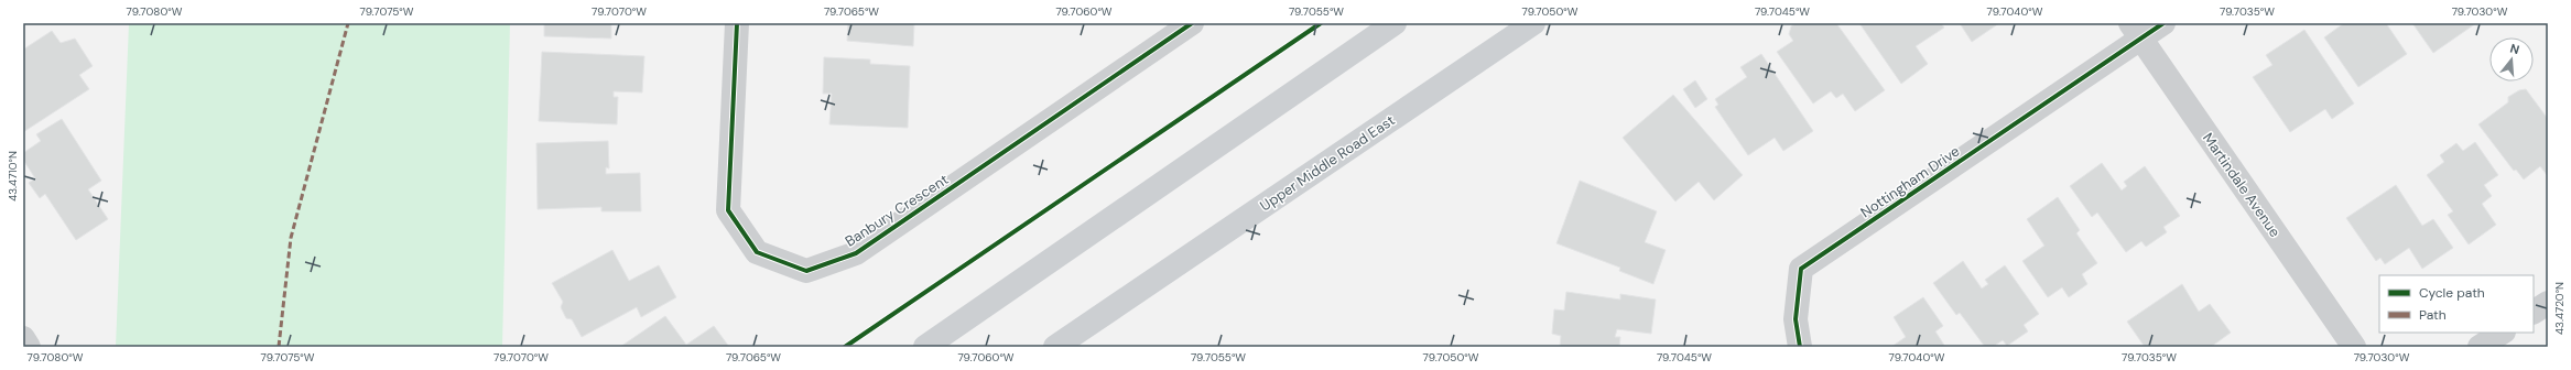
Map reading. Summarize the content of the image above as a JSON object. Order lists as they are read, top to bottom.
{
  "streets": {
    "main road": ["Upper Middle Road East"],
    "street": ["Nottingham Drive", "Martindale Avenue", "Banbury Crescent"]
  },
  "crossings": [
    ["Nottingham Drive", "Martindale Avenue"]
  ],
  "legend": ["Cycle path", "Path"],
  "north": "top",
  "coordinates": [
    "79.7080°W",
    "79.7075°W",
    "79.7070°W",
    "79.7065°W",
    "79.7060°W",
    "79.7055°W",
    "79.7050°W",
    "79.7045°W",
    "79.7040°W",
    "79.7035°W",
    "79.7030°W",
    "43.4710°N",
    "43.4720°N"
  ]
}
